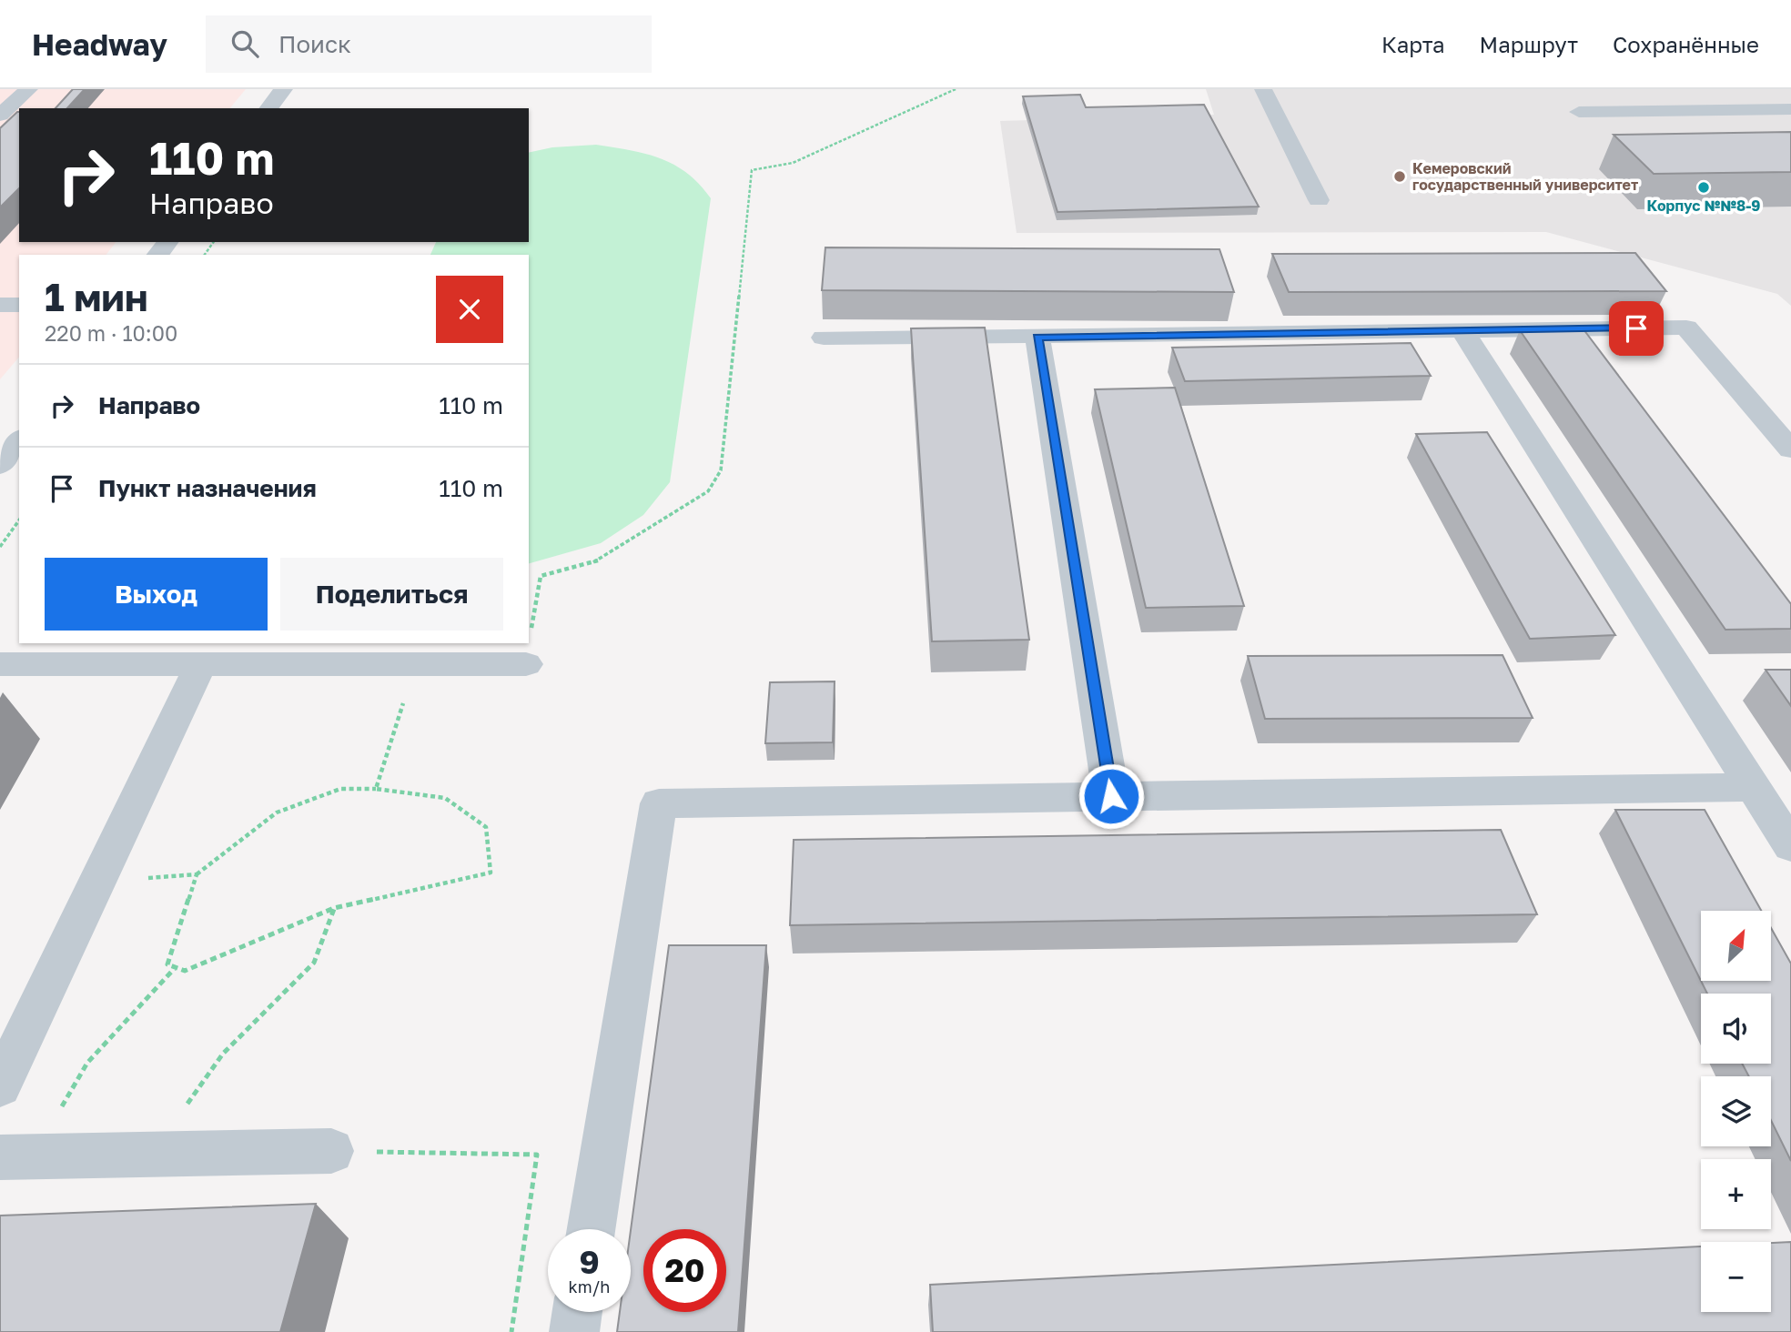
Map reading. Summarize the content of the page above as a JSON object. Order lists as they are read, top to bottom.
{
  "places": ["Кемеровский государственный университет", "Корпус №№8-9"],
  "north": "top right",
  "page": {
    "header": "Headway",
    "search": "Поиск",
    "nav": ["Карта", "Маршрут", "Сохранённые"],
    "turn": ["110 m", "Направо"],
    "heading": ["1 мин", "220 m · 10:00"],
    "list": [
      {
        "name": "Направо",
        "value": "110 m"
      },
      {
        "name": "Пункт назначения",
        "value": "110 m"
      }
    ],
    "buttons": ["Выход", "Поделиться"],
    "map_buttons": ["+", "−"],
    "speed": "9 km/h",
    "limit": "20"
  }
}
